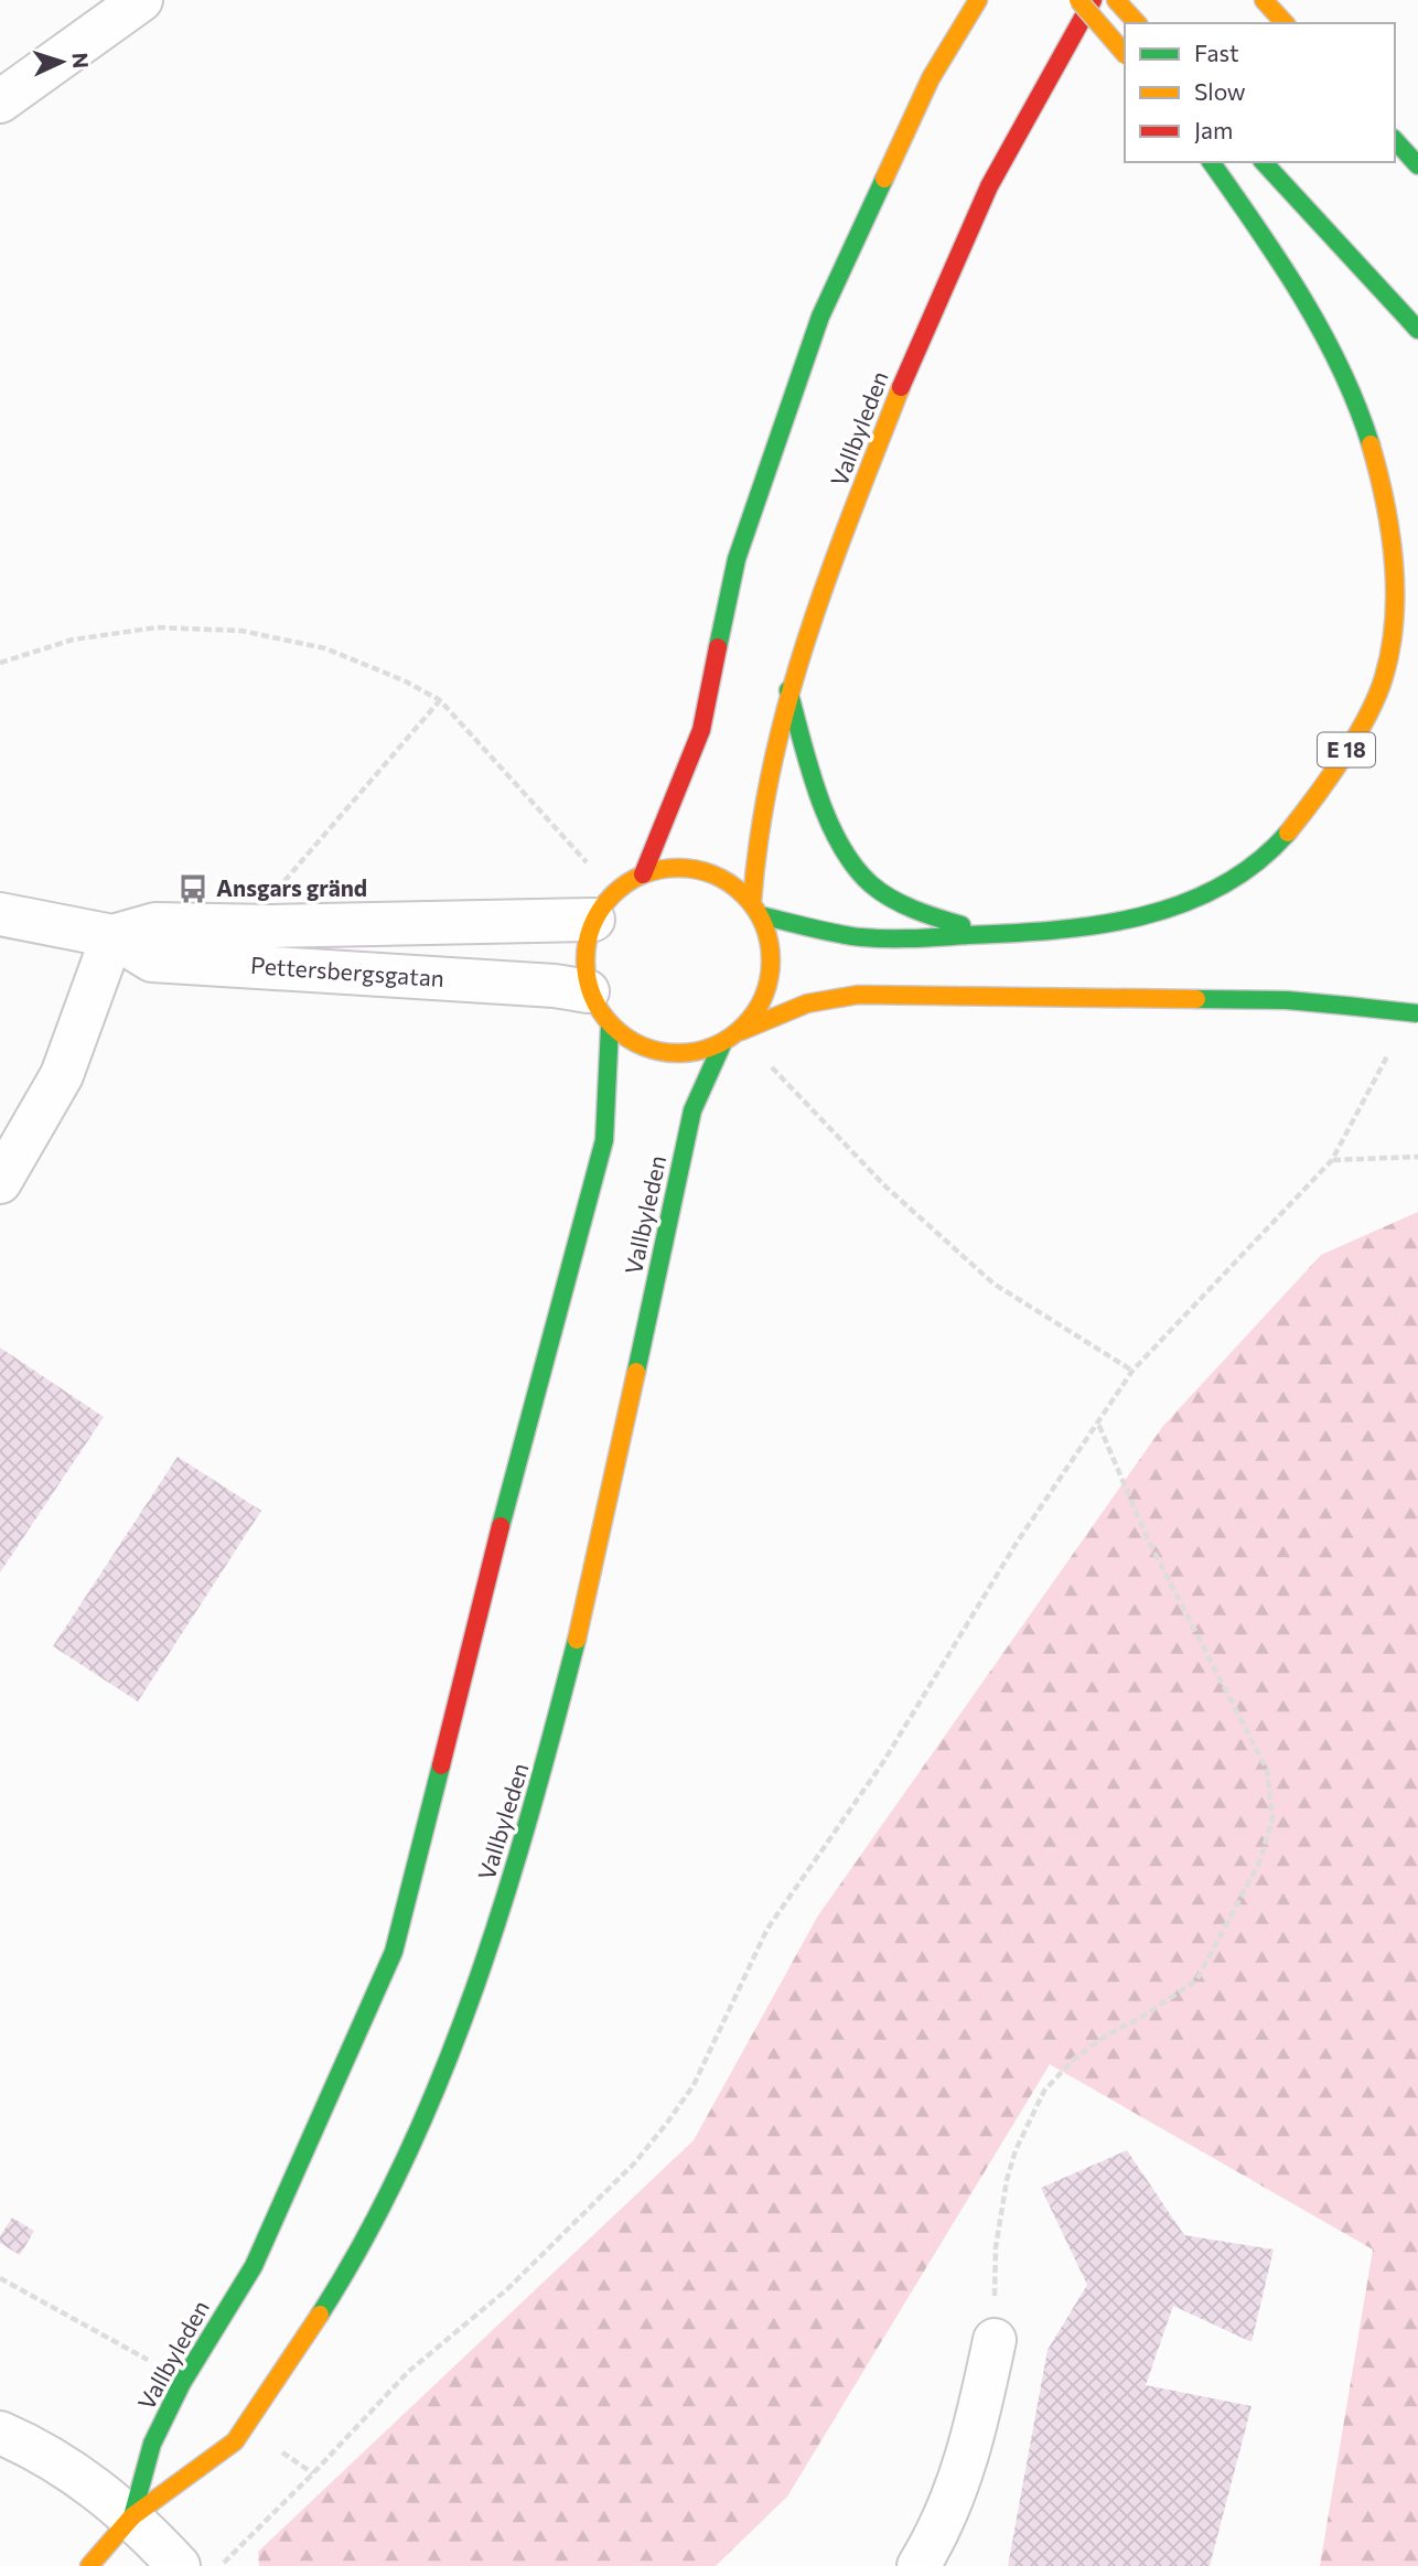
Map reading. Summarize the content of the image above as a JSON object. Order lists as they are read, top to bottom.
{
  "streets": {
    "main road": ["Vallbyleden", "E 18"],
    "street": ["Pettersbergsgatan"]
  },
  "crossings": [
    ["Vallbyleden", "E 18"],
    ["Vallbyleden", "Pettersbergsgatan"],
    ["E 18", "Pettersbergsgatan"]
  ],
  "places": {
    "bus stop": ["Ansgars gränd"]
  },
  "legend": ["Fast", "Slow", "Jam"],
  "north": "right"
}
